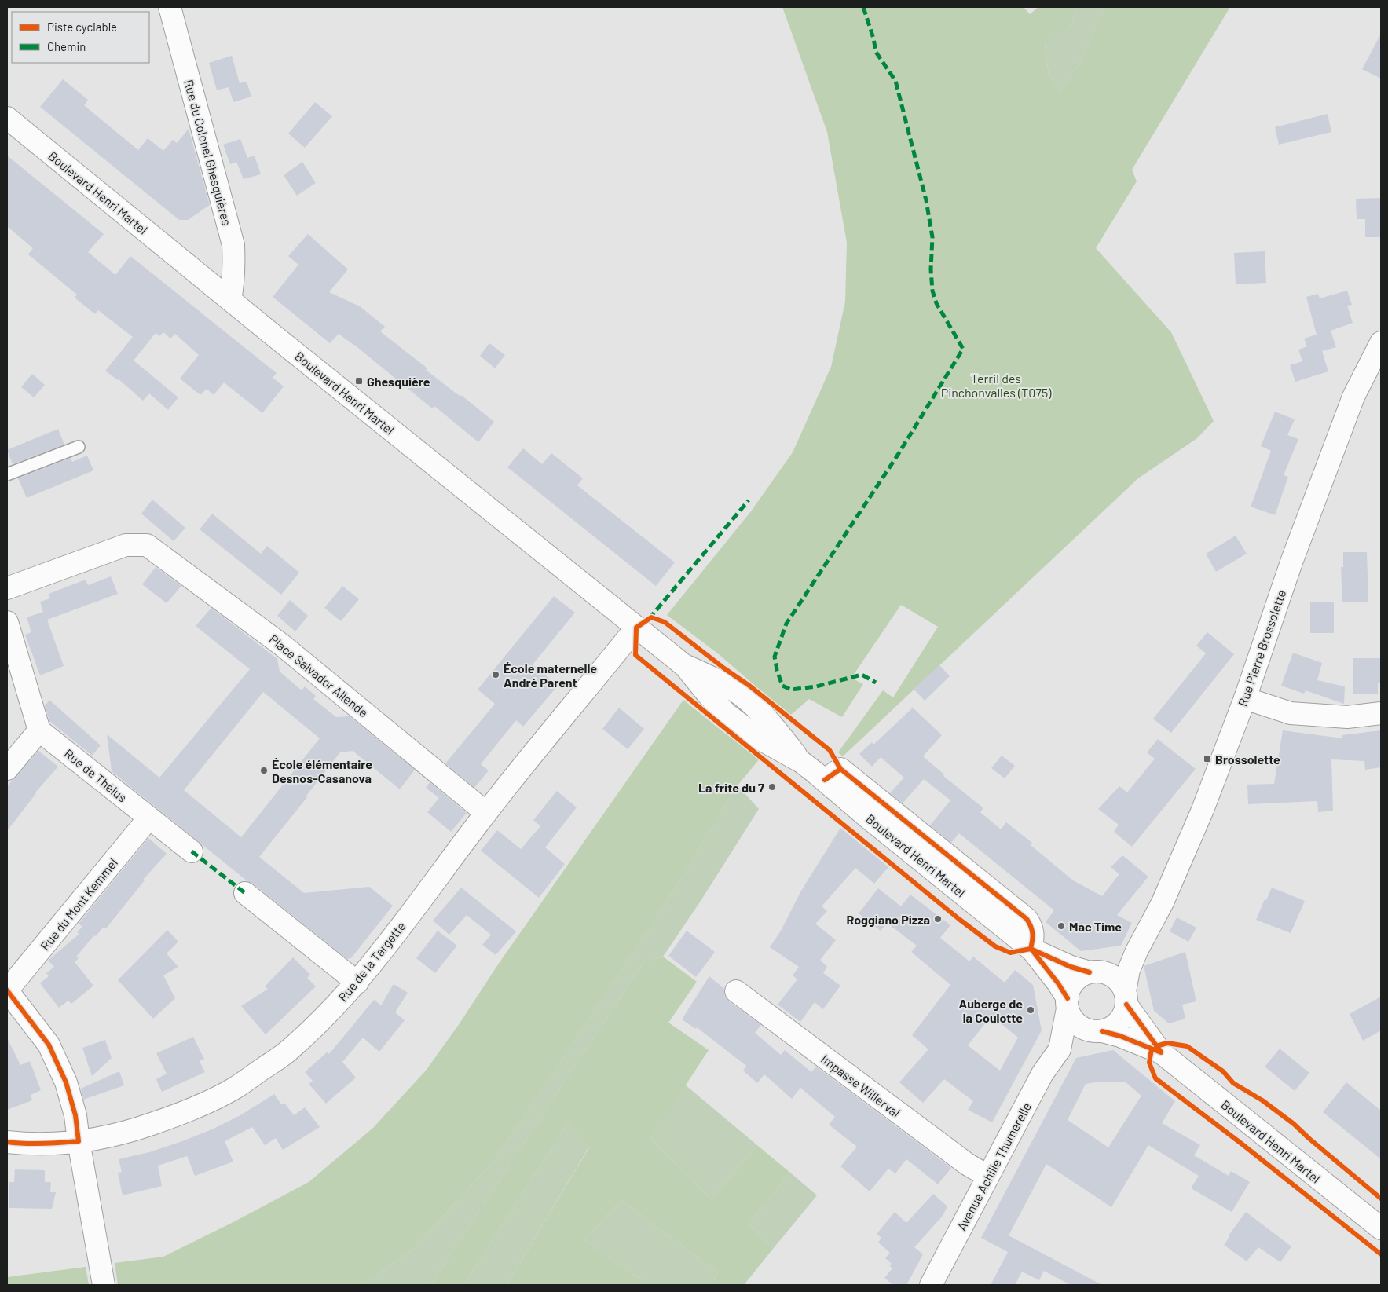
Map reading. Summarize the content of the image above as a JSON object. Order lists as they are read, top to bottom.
{
  "streets": {
    "street": [
      "Rue du Colonel Ghesquières",
      "Boulevard Henri Martel",
      "Rue Pierre Brossolette",
      "Place Salvador Allende",
      "Rue de Thélus",
      "Rue du Mont Kemmel",
      "Rue de la Targette",
      "Impasse Willerval",
      "Avenue Achille Thumerelle"
    ]
  },
  "crossings": [
    ["Rue du Colonel Ghesquières", "Boulevard Henri Martel"],
    ["Boulevard Henri Martel", "Rue Pierre Brossolette"],
    ["Boulevard Henri Martel", "Rue de la Targette"],
    ["Boulevard Henri Martel", "Avenue Achille Thumerelle"],
    ["Rue Pierre Brossolette", "Avenue Achille Thumerelle"],
    ["Place Salvador Allende", "Rue de la Targette"],
    ["Rue de Thélus", "Rue du Mont Kemmel"],
    ["Impasse Willerval", "Avenue Achille Thumerelle"]
  ],
  "parks": ["Terril des Pinchonvalles (T075)"],
  "places": {
    "transit": ["Ghesquière", "Brossolette"],
    "other": [
      "École maternelle André Parent",
      "École élémentaire Desnos-Casanova",
      "La frite du 7",
      "Roggiano Pizza",
      "Mac Time",
      "Auberge de la Coulotte"
    ]
  },
  "legend": ["Piste cyclable", "Chemin"]
}
